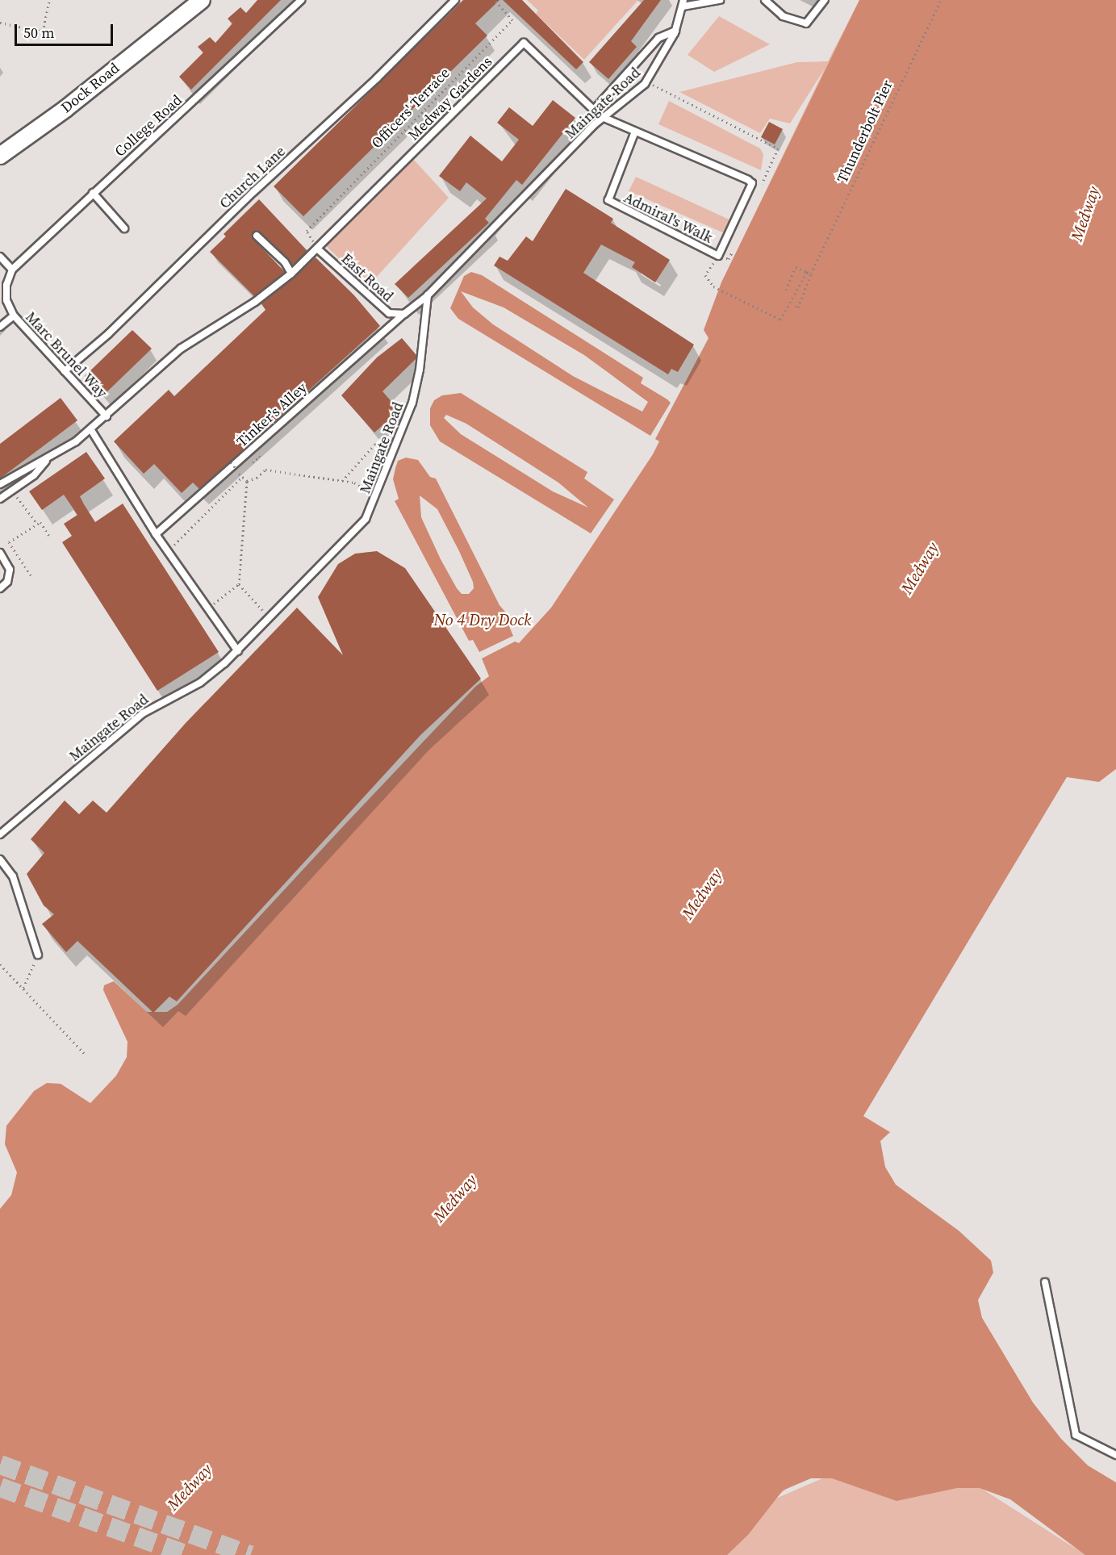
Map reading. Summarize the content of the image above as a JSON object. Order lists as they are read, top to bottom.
{
  "streets": {
    "street": ["Dock Road"],
    "lane": [
      "Medway Gardens",
      "Maingate Road",
      "College Road",
      "Church Lane",
      "Admiral's Walk",
      "East Road",
      "Marc Brunel Way",
      "Tinker's Alley"
    ],
    "path": ["Officers' Terrace", "Thunderbolt Pier"]
  },
  "crossings": [
    ["Medway Gardens", "Maingate Road"],
    ["Medway Gardens", "Admiral's Walk"],
    ["Medway Gardens", "East Road"],
    ["Maingate Road", "East Road"],
    ["College Road", "Marc Brunel Way"],
    ["Church Lane", "Marc Brunel Way"],
    ["East Road", "Tinker's Alley"]
  ],
  "water": ["Medway", "No 4 Dry Dock"],
  "scale_bar": "50 m"
}
